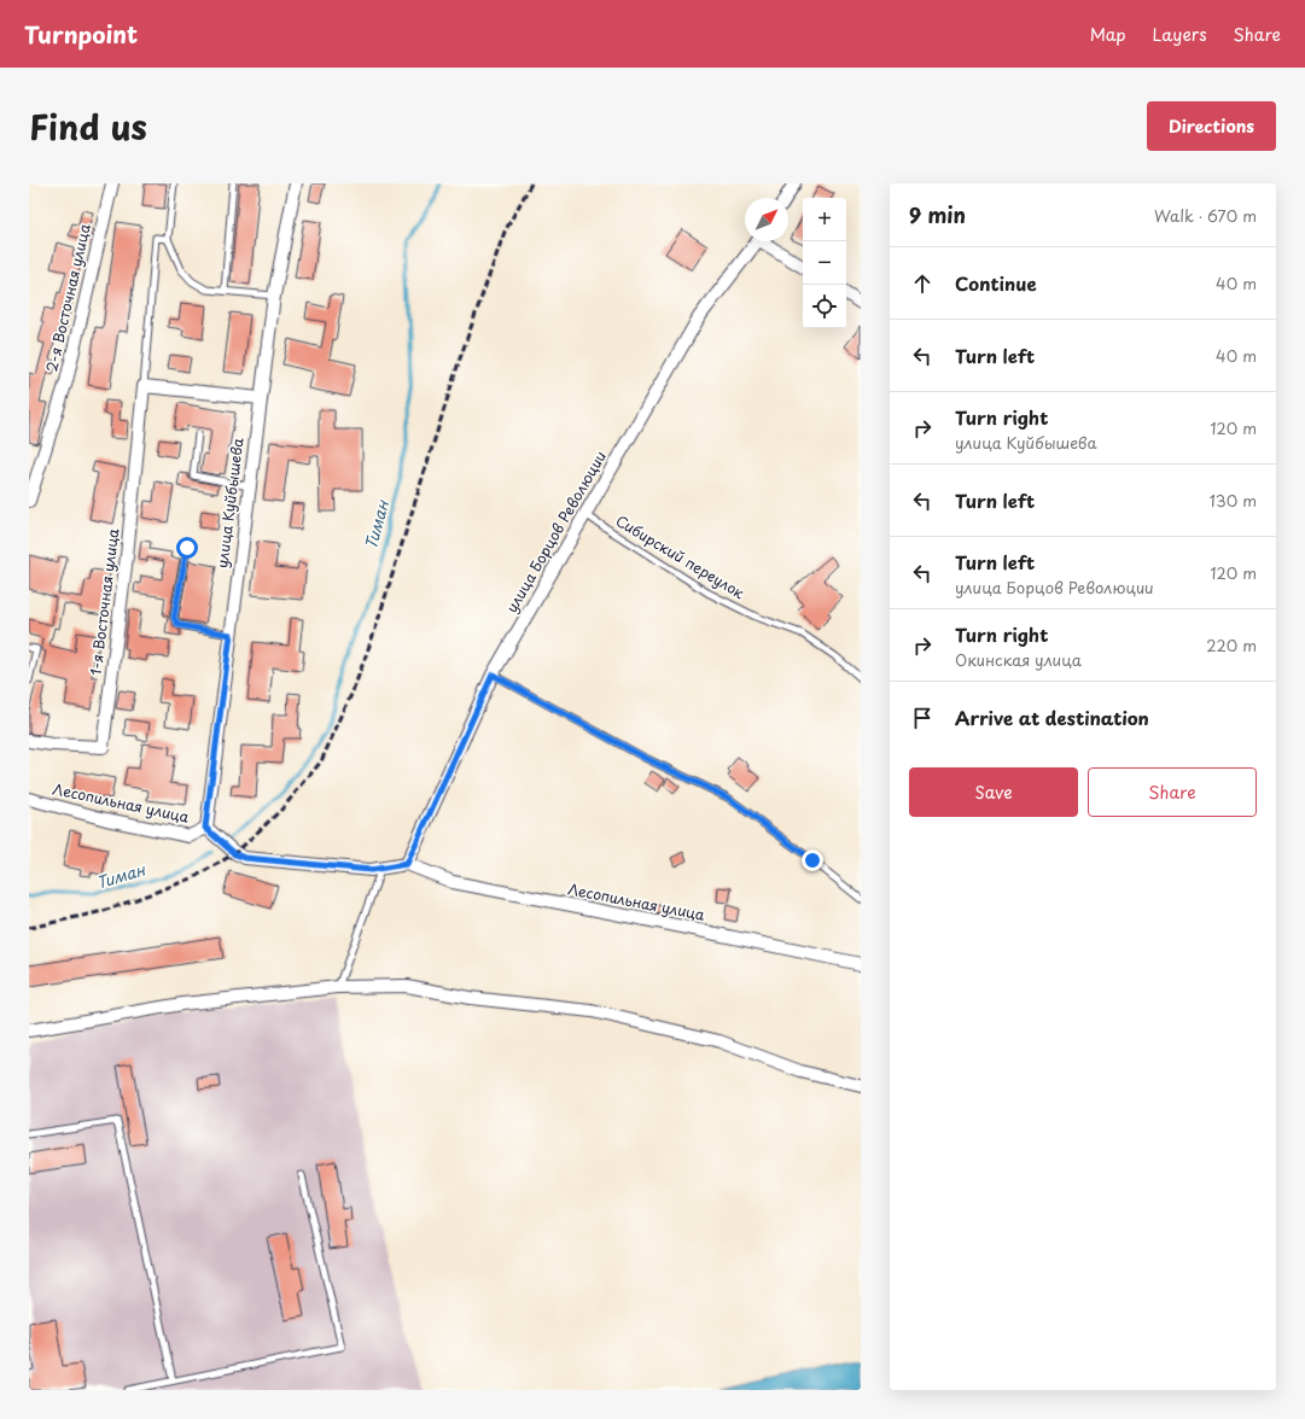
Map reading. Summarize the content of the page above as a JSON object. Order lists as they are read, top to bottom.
{
  "streets": {
    "street": [
      "2-я Восточная улица",
      "улица Куйбышева",
      "улица Борцов Революции",
      "1-я Восточная улица",
      "Лесопильная улица"
    ],
    "lane": ["Сибирский переулок"]
  },
  "crossings": [
    ["улица Куйбышева", "Лесопильная улица"],
    ["улица Борцов Революции", "Сибирский переулок"],
    ["улица Борцов Революции", "Лесопильная улица"]
  ],
  "water": ["Тиман"],
  "north": "top right",
  "page": {
    "header": "Turnpoint",
    "nav": ["Map", "Layers", "Share"],
    "title": "Find us",
    "buttons": [
      "Directions",
      ["Save", "Share"]
    ],
    "heading": ["9 min", "Walk · 670 m"],
    "map_buttons": ["+", "−"],
    "list": [
      ["Continue", "40 m"],
      ["Turn left", "40 m"],
      ["Turn right", "улица Куйбышева", "120 m"],
      ["Turn left", "130 m"],
      ["Turn left", "улица Борцов Революции", "120 m"],
      ["Turn right", "Окинская улица", "220 m"],
      "Arrive at destination"
    ]
  }
}
